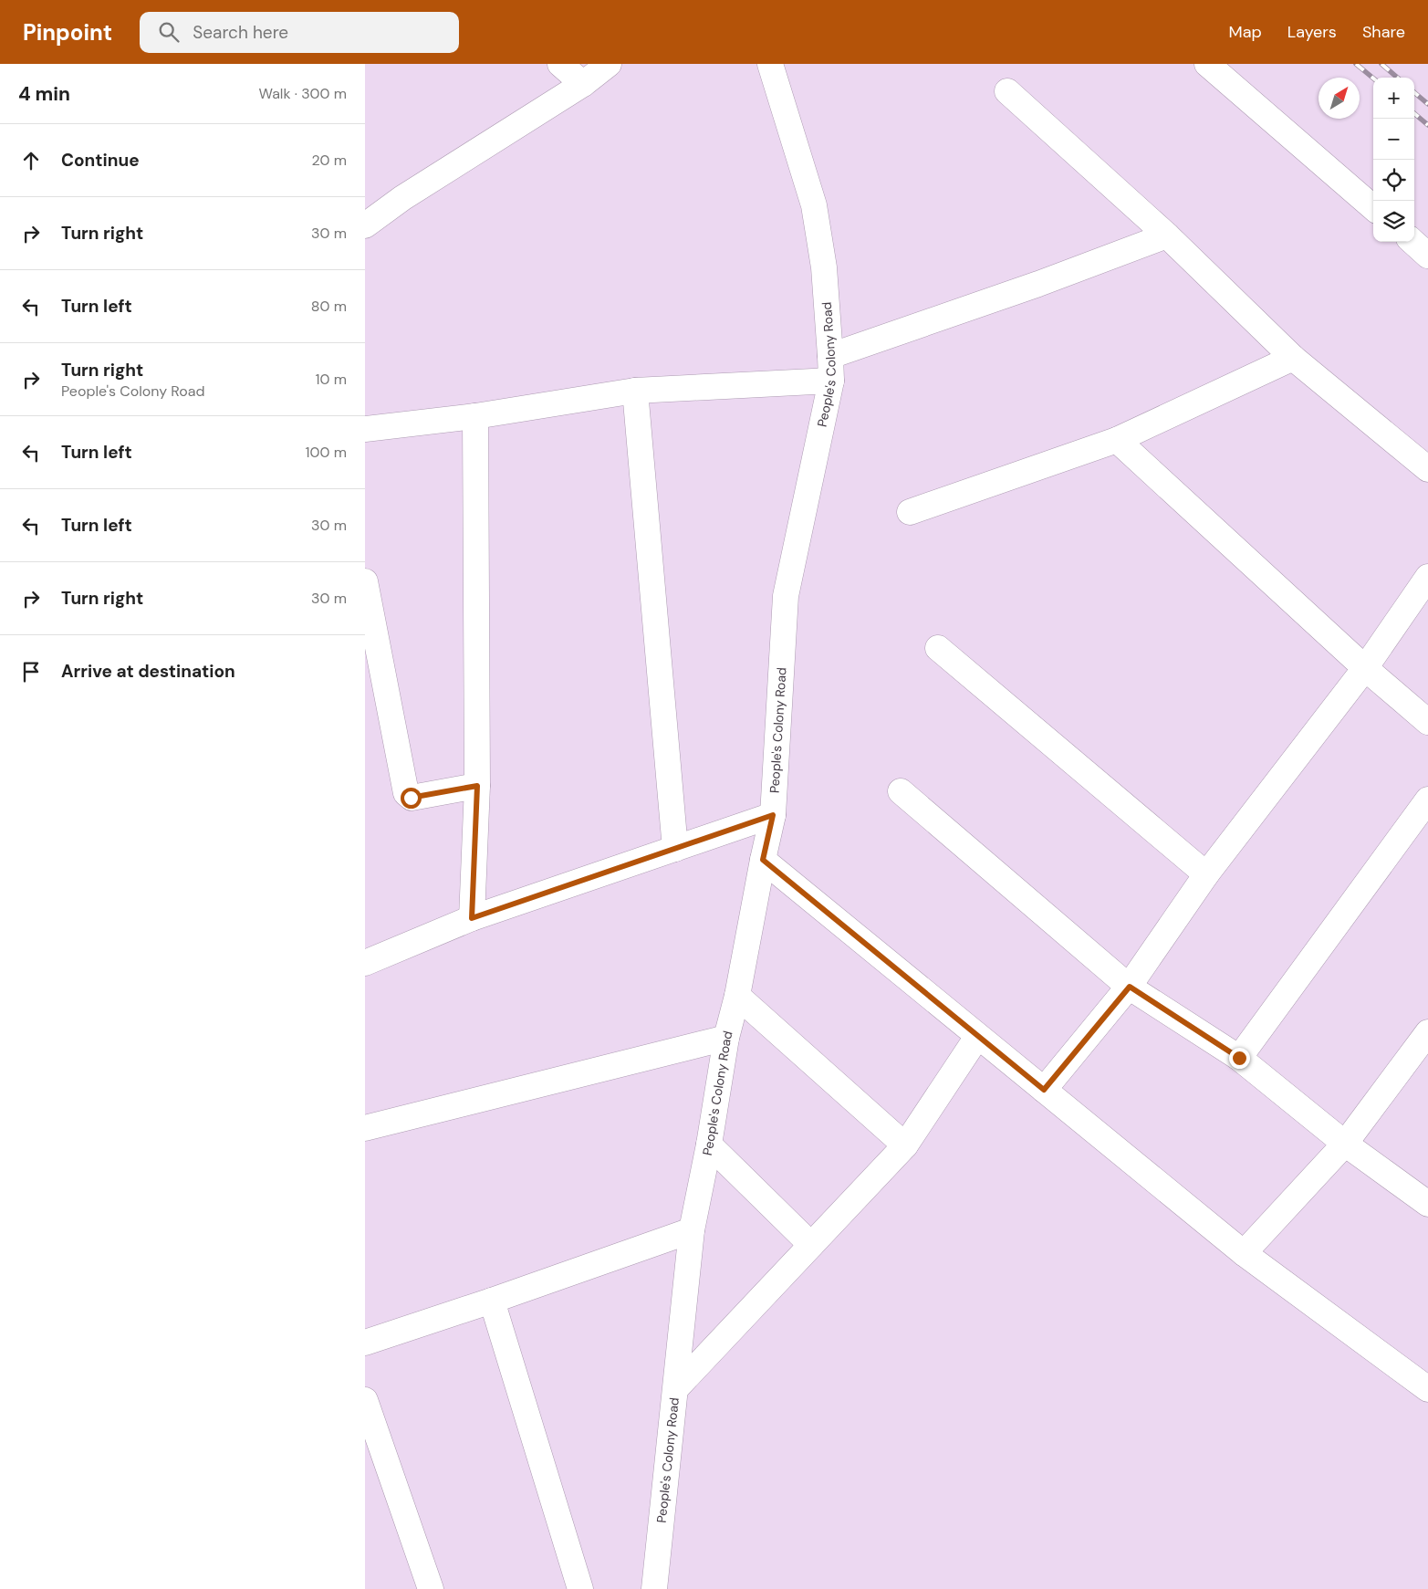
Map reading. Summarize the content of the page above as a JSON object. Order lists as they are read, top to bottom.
{
  "streets": {
    "street": ["People's Colony Road"]
  },
  "north": "top right",
  "page": {
    "header": "Pinpoint",
    "search": "Search here",
    "nav": ["Map", "Layers", "Share"],
    "heading": ["4 min", "Walk · 300 m"],
    "map_buttons": ["+", "−"],
    "list": [
      ["Continue", "20 m"],
      ["Turn right", "30 m"],
      ["Turn left", "80 m"],
      ["Turn right", "People's Colony Road", "10 m"],
      ["Turn left", "100 m"],
      ["Turn left", "30 m"],
      ["Turn right", "30 m"],
      "Arrive at destination"
    ]
  }
}
